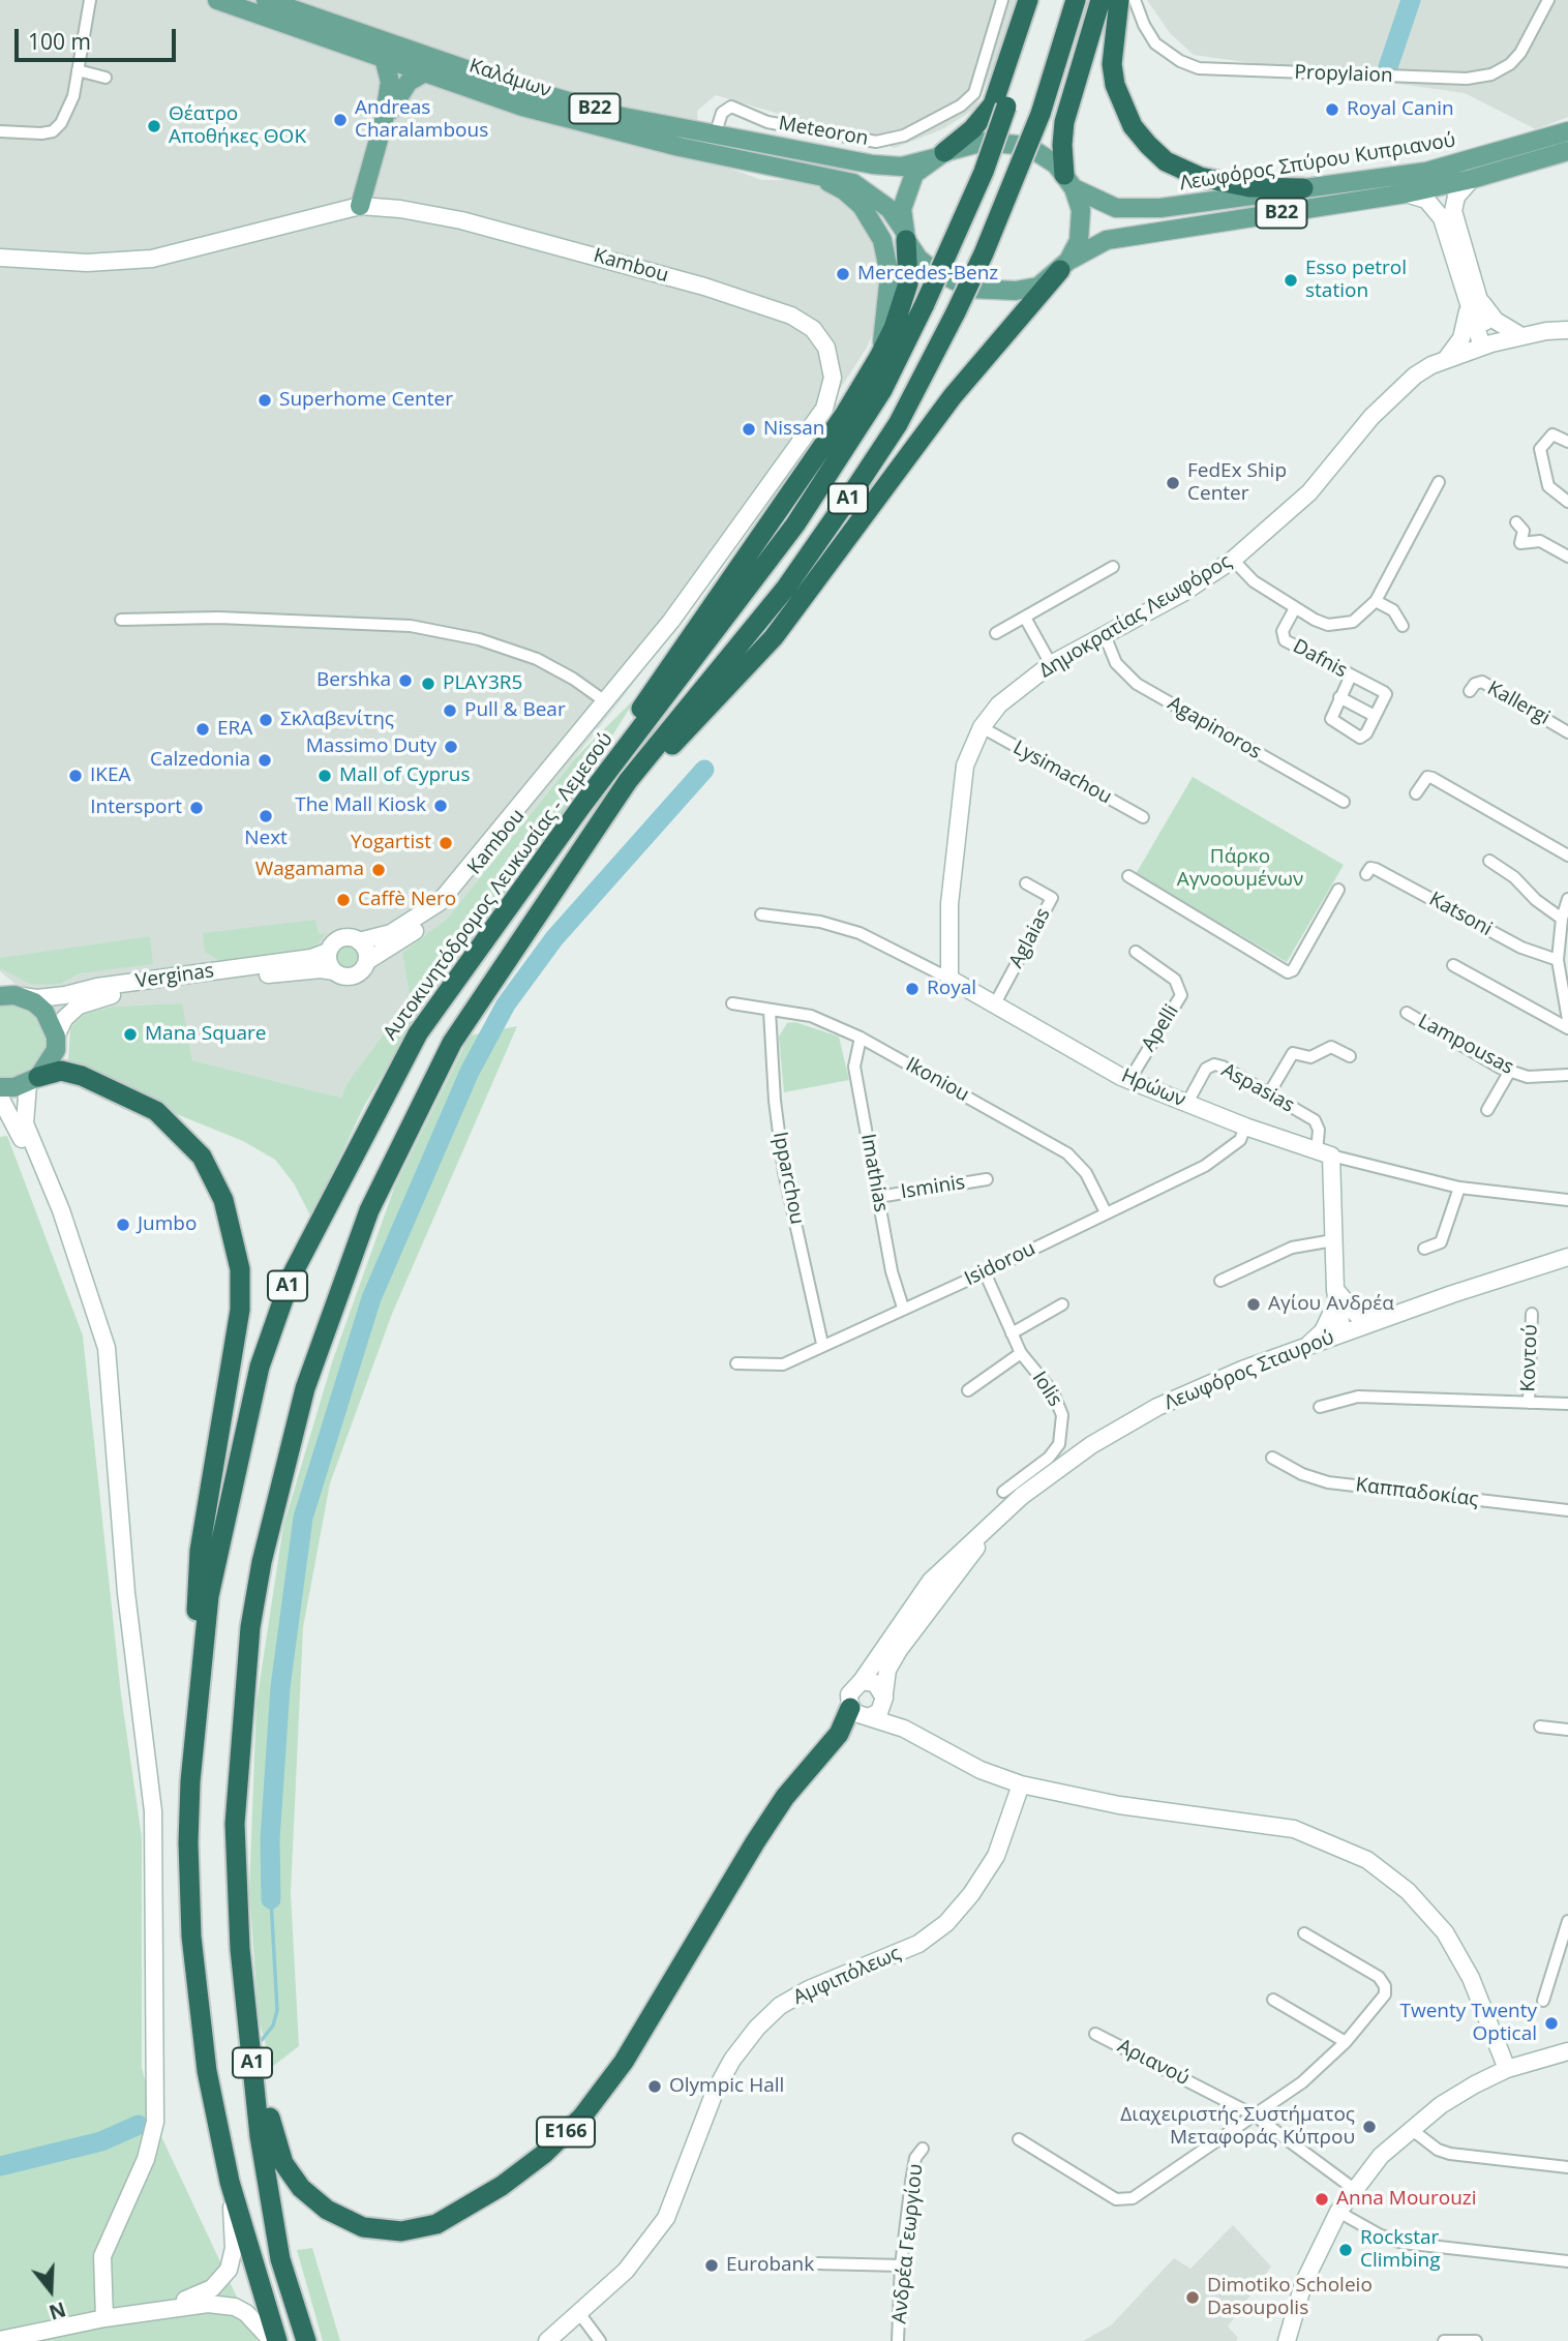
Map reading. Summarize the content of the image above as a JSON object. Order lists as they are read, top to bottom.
{
  "streets": {
    "highway": ["A1", "Αυτοκινητόδρομος Λευκωσίας - Λεμεσού", "E166"],
    "main road": [
      "Καλάμων",
      "B22",
      "Λεωφόρος Σπύρου Κυπριανού",
      "Kambou",
      "Δημοκρατίας Λεωφόρος",
      "Verginas",
      "Ηρώων",
      "Λεωφόρος Σταυρού",
      "Αμφιπόλεως"
    ],
    "street": [
      "Propylaion",
      "Meteoron",
      "Dafnis",
      "Kallergi",
      "Agapinoros",
      "Lysimachou",
      "Katsoni",
      "Aglaias",
      "Apelli",
      "Lampousas",
      "Ikoniou",
      "Aspasias",
      "Imathias",
      "Ipparchou",
      "Isminis",
      "Isidorou",
      "Κοντού",
      "Iolis",
      "Καππαδοκίας",
      "Αριανού",
      "Ανδρέα Γεωργίου"
    ]
  },
  "crossings": [
    ["Καλάμων", "B22"],
    ["Καλάμων", "Meteoron"],
    ["Καλάμων", "Λεωφόρος Σπύρου Κυπριανού"],
    ["B22", "Λεωφόρος Σπύρου Κυπριανού"],
    ["Kambou", "Verginas"],
    ["A1", "E166"],
    ["Δημοκρατίας Λεωφόρος", "Agapinoros"],
    ["Δημοκρατίας Λεωφόρος", "Lysimachou"],
    ["Δημοκρατίας Λεωφόρος", "Ηρώων"],
    ["Aglaias", "Ηρώων"],
    ["Apelli", "Ηρώων"],
    ["Ikoniou", "Imathias"],
    ["Ikoniou", "Ipparchou"],
    ["Ikoniou", "Isidorou"],
    ["Ηρώων", "Aspasias"],
    ["Ηρώων", "Isidorou"],
    ["Imathias", "Isminis"],
    ["Imathias", "Isidorou"],
    ["Ipparchou", "Isidorou"],
    ["Isidorou", "Iolis"],
    ["Λεωφόρος Σταυρού", "E166"]
  ],
  "parks": ["Πάρκο Αγνοουμένων"],
  "places": [
    "Royal Canin",
    "Andreas Charalambous",
    "Θέατρο Αποθήκες ΘΟΚ",
    "Mercedes-Benz",
    "Esso petrol station",
    "Superhome Center",
    "Nissan",
    "FedEx Ship Center",
    "Bershka",
    "PLAY3R5",
    "Pull & Bear",
    "Σκλαβενίτης",
    "ERA",
    "Massimo Duty",
    "Calzedonia",
    "IKEA",
    "Mall of Cyprus",
    "The Mall Kiosk",
    "Intersport",
    "Next",
    "Yogartist",
    "Wagamama",
    "Caffè Nero",
    "Royal",
    "Mana Square",
    "Jumbo",
    "Αγίου Ανδρέα",
    "Twenty Twenty Optical",
    "Olympic Hall",
    "Διαχειριστής Συστήματος Μεταφοράς Κύπρου",
    "Anna Mourouzi",
    "Rockstar Climbing",
    "Eurobank",
    "Dimotiko Scholeio Dasoupolis"
  ],
  "scale_bar": "100 m",
  "north": "bottom"
}
